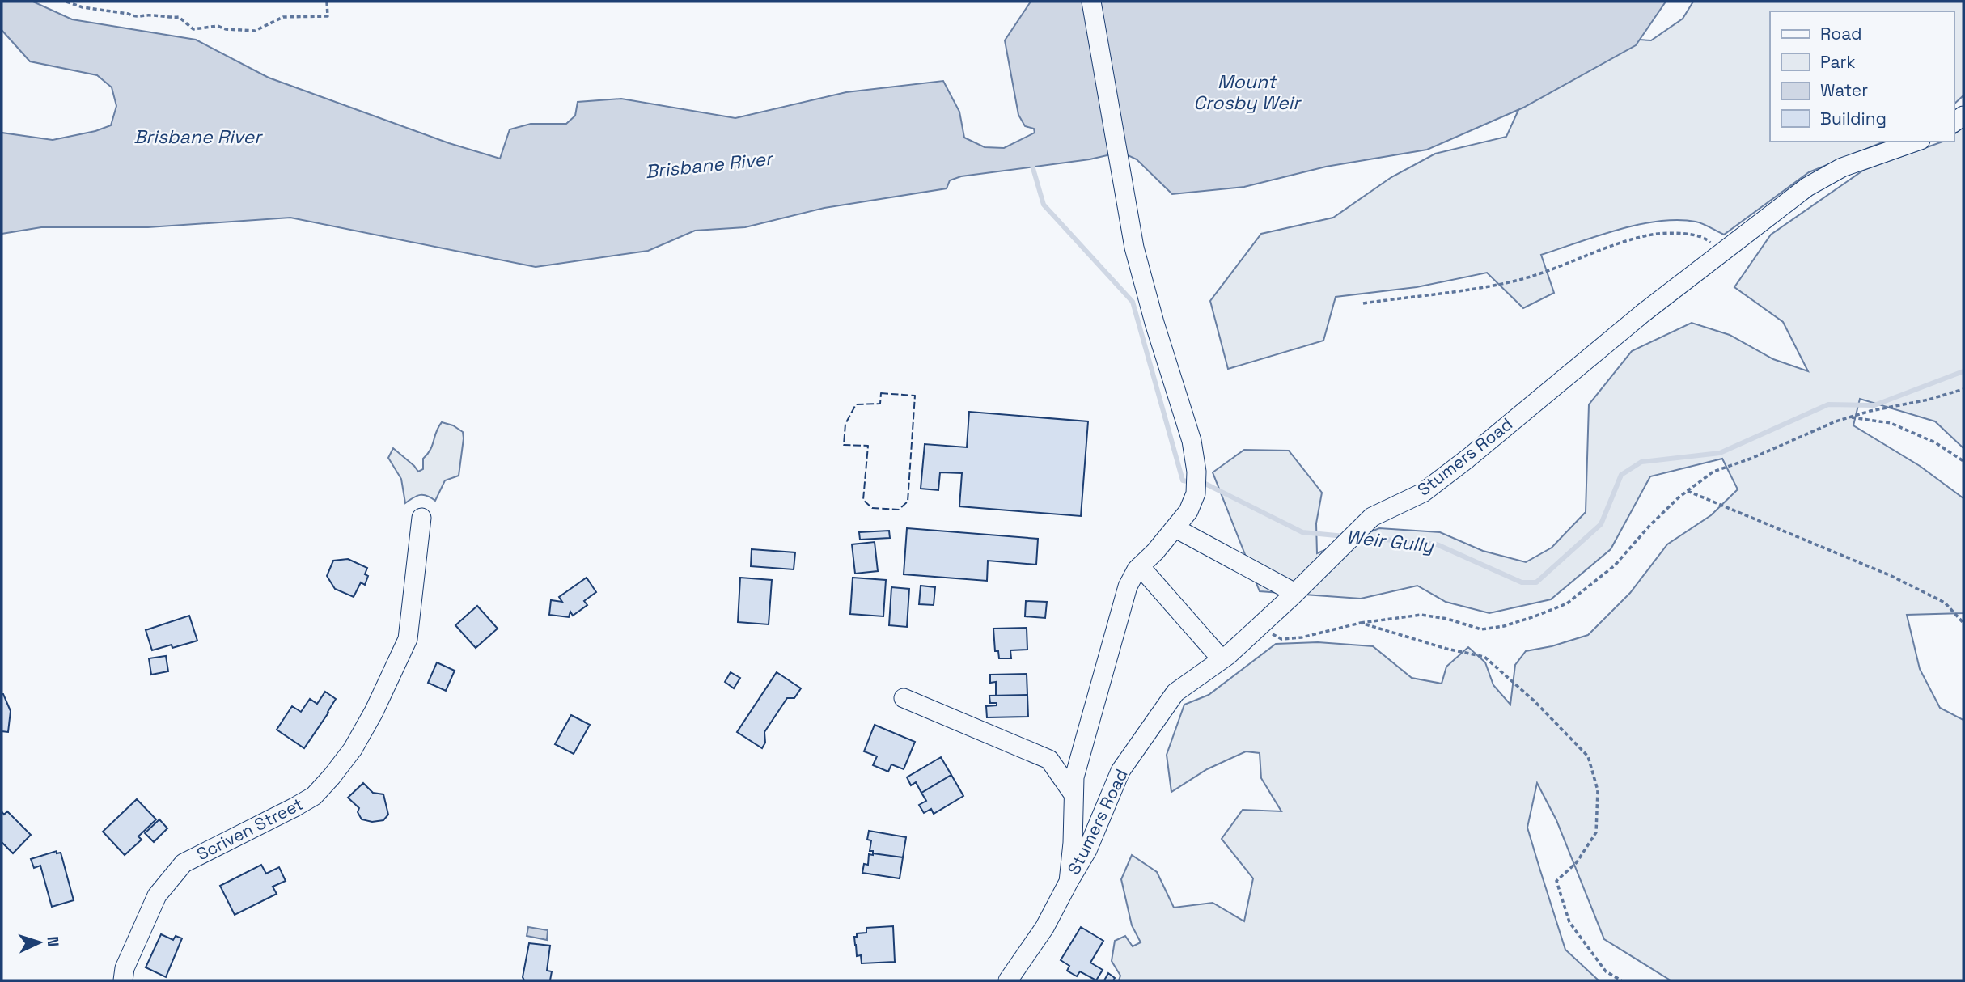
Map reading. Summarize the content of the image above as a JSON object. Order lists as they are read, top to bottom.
{
  "streets": {
    "street": ["Stumers Road", "Scriven Street"]
  },
  "water": ["Mount Crosby Weir", "Brisbane River", "Weir Gully"],
  "legend": [
    "Road",
    "Park",
    "Water",
    "Building"
  ],
  "north": "right"
}
